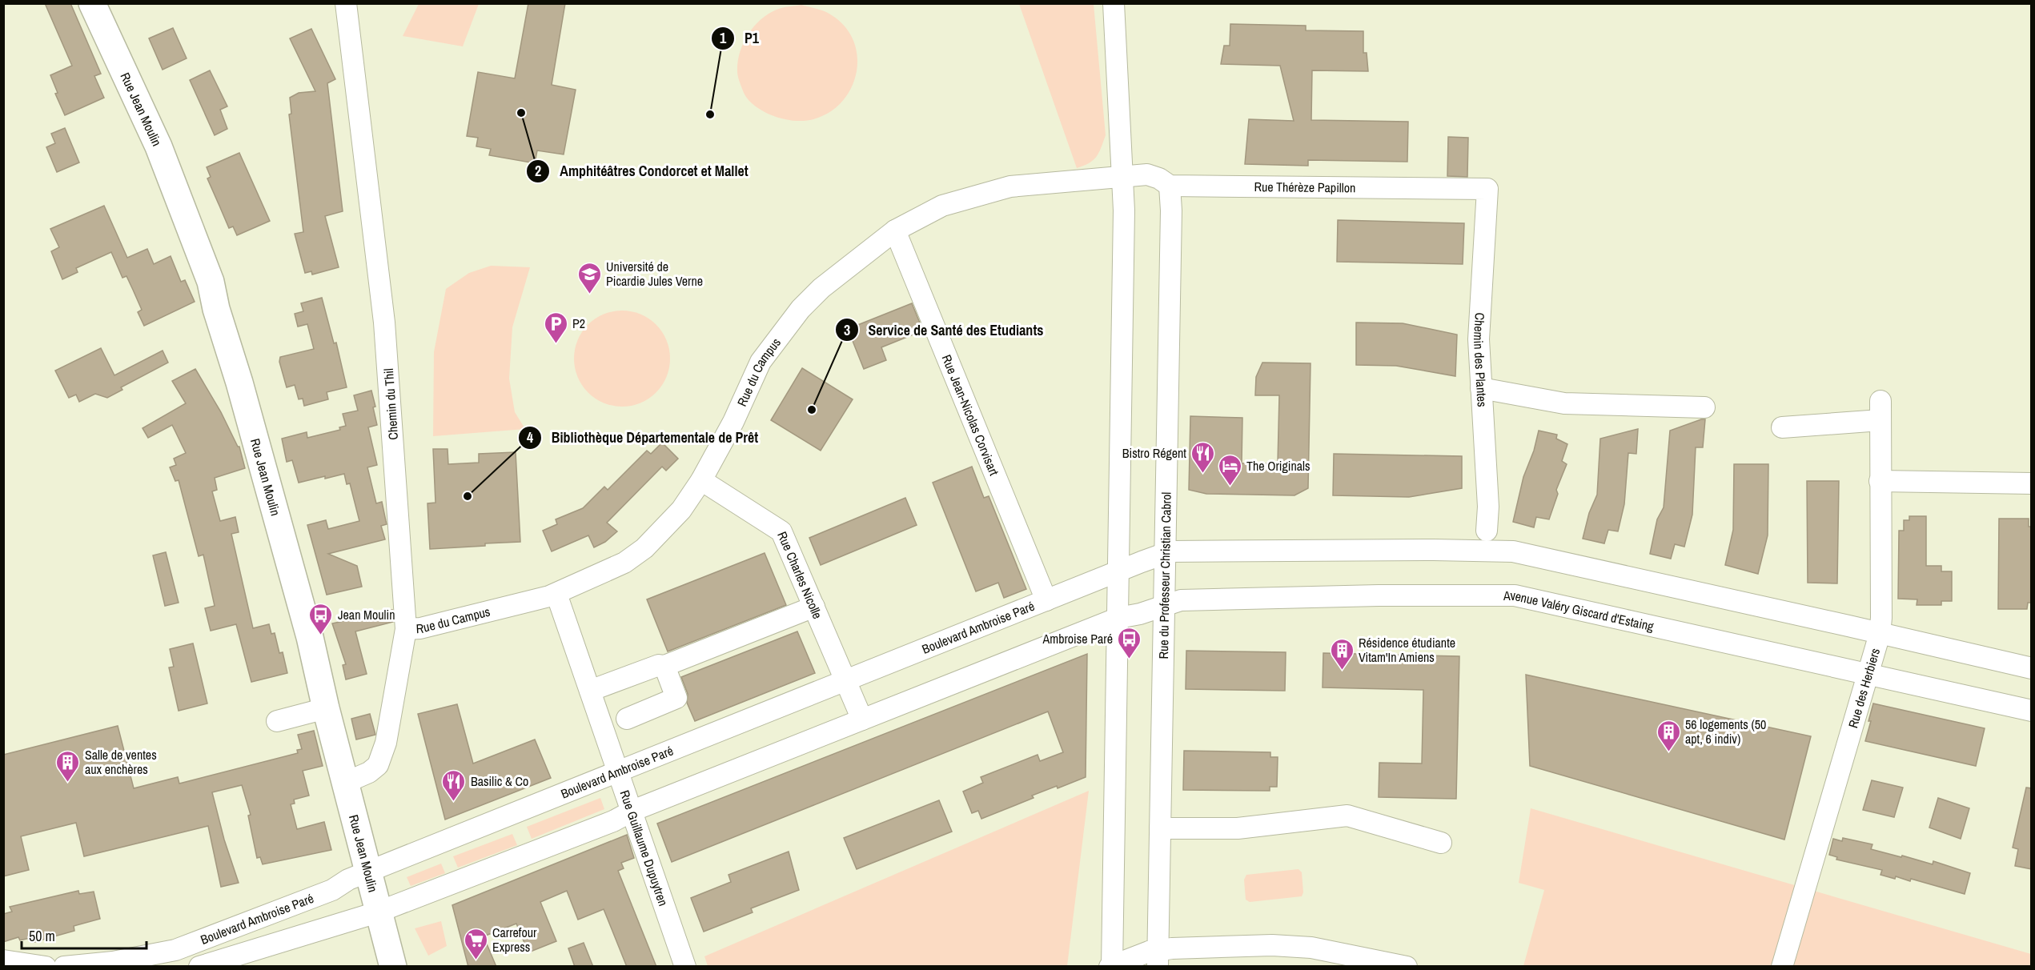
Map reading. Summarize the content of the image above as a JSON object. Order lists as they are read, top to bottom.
{
  "streets": {
    "main road": ["Rue Jean Moulin"],
    "street": [
      "Rue Thérèze Papillon",
      "Chemin des Plantes",
      "Rue du Campus",
      "Chemin du Thil",
      "Rue Jean-Nicolas Corvisart",
      "Rue Charles Nicolle",
      "Rue du Professeur Christian Cabrol",
      "Avenue Valéry Giscard d'Estaing",
      "Boulevard Ambroise Paré",
      "Rue des Herbiers",
      "Rue Guillaume Dupuytren"
    ]
  },
  "crossings": [
    ["Rue Jean Moulin", "Chemin du Thil"],
    ["Rue Jean Moulin", "Boulevard Ambroise Paré"],
    ["Rue Thérèze Papillon", "Chemin des Plantes"],
    ["Rue Thérèze Papillon", "Rue du Campus"],
    ["Rue Thérèze Papillon", "Rue du Professeur Christian Cabrol"],
    ["Rue du Campus", "Chemin du Thil"],
    ["Rue du Campus", "Rue Jean-Nicolas Corvisart"],
    ["Rue du Campus", "Rue Charles Nicolle"],
    ["Rue du Campus", "Rue Guillaume Dupuytren"],
    ["Rue Jean-Nicolas Corvisart", "Boulevard Ambroise Paré"],
    ["Rue Charles Nicolle", "Boulevard Ambroise Paré"],
    ["Rue du Professeur Christian Cabrol", "Avenue Valéry Giscard d'Estaing"],
    ["Rue du Professeur Christian Cabrol", "Boulevard Ambroise Paré"],
    ["Avenue Valéry Giscard d'Estaing", "Boulevard Ambroise Paré"],
    ["Avenue Valéry Giscard d'Estaing", "Rue des Herbiers"],
    ["Boulevard Ambroise Paré", "Rue Guillaume Dupuytren"]
  ],
  "places": {
    "other": [
      "Amphitéâtres Condorcet et Mallet",
      "P1",
      "Service de Santé des Etudiants",
      "Bibliothèque Départementale de Prêt"
    ],
    "school or university": ["Université de Picardie Jules Verne"],
    "parking": ["P2"],
    "restaurant": ["Bistro Régent", "Basilic & Co"],
    "hotel": ["The Originals"],
    "bus stop": ["Jean Moulin", "Ambroise Paré"],
    "building": ["Résidence étudiante Vitam'In Amiens", "56 logements (50 apt, 6 indiv)", "Salle de ventes aux enchères"],
    "supermarket": ["Carrefour Express"]
  },
  "scale_bar": "50 m"
}
